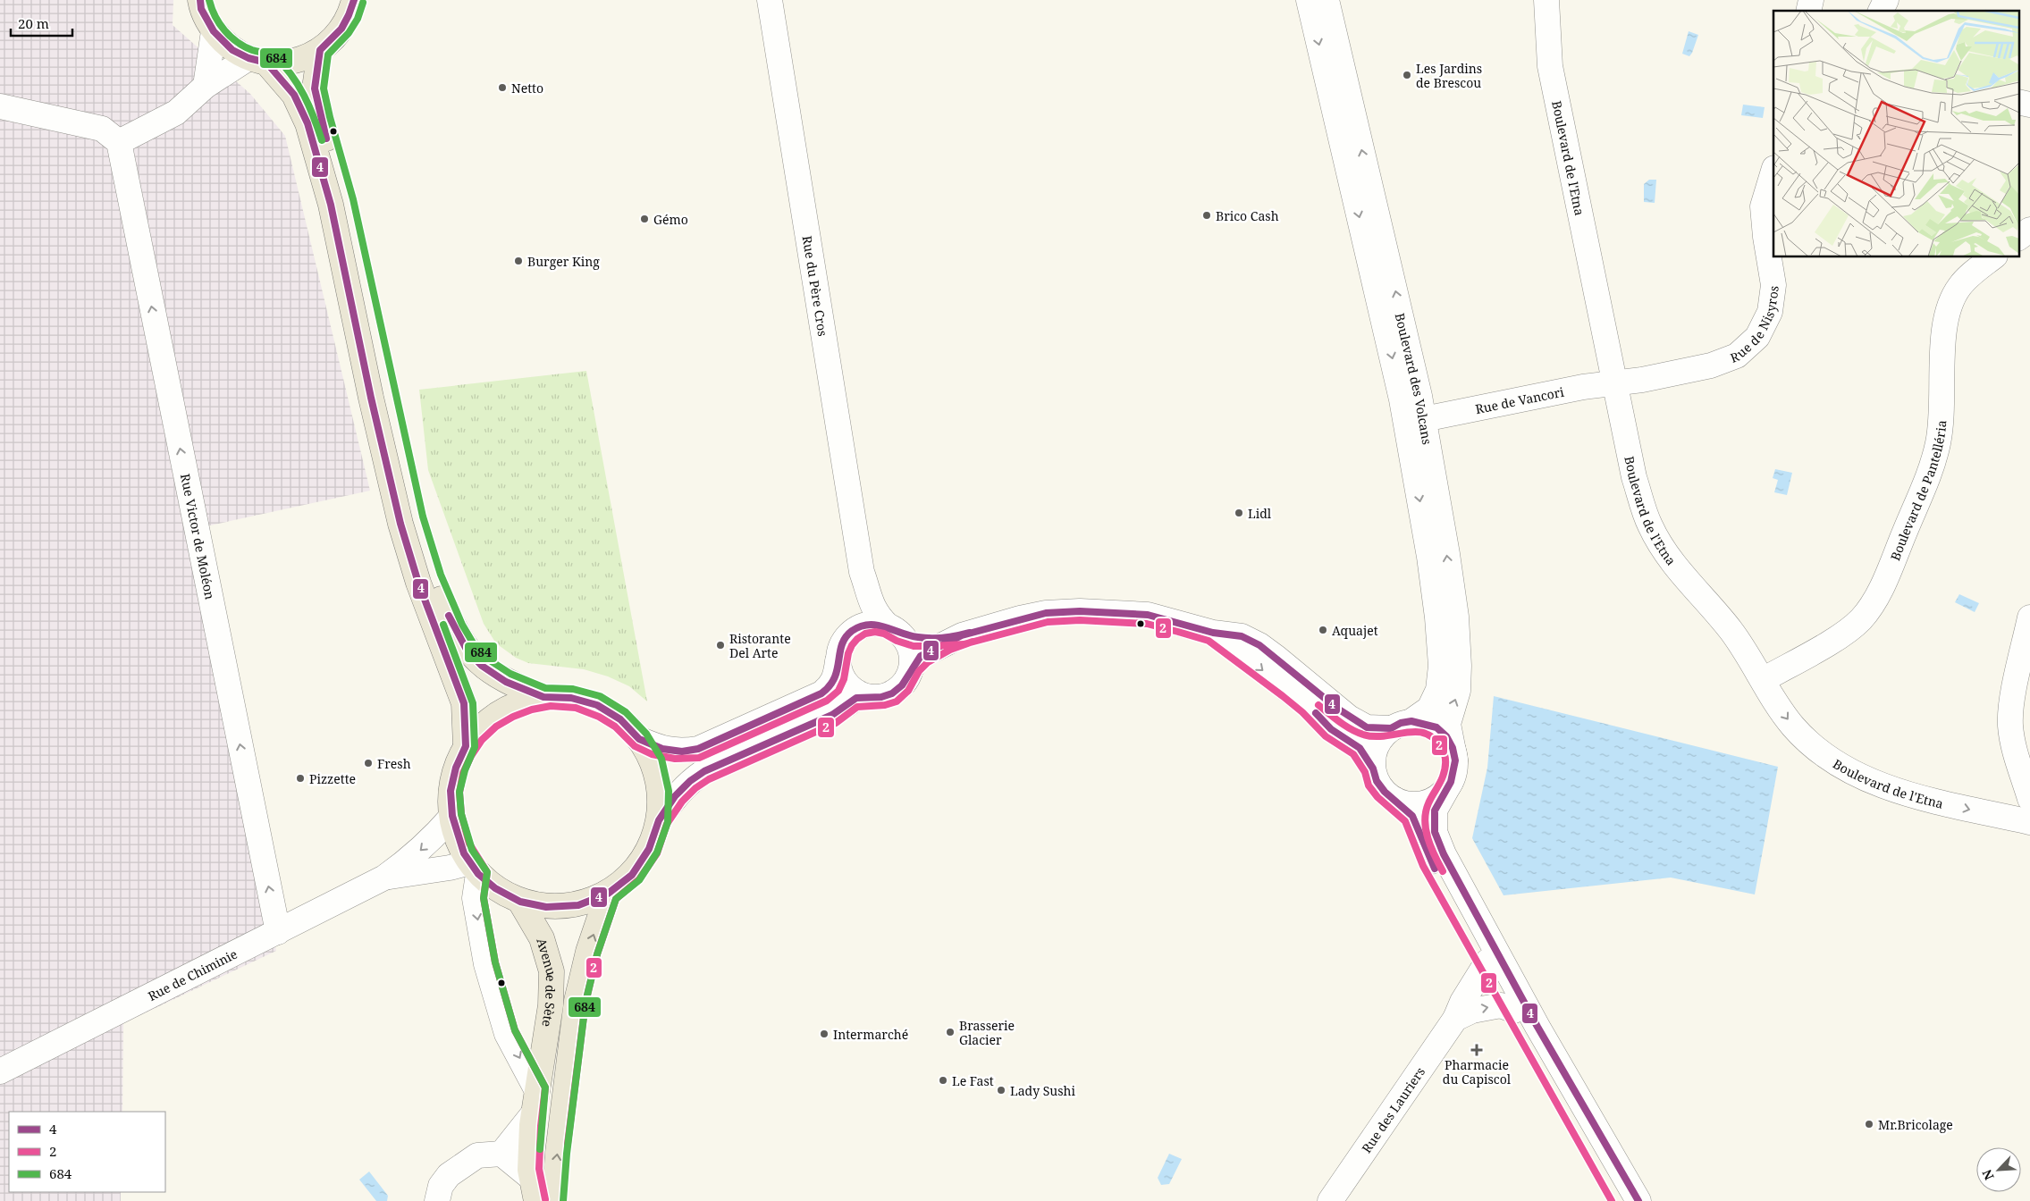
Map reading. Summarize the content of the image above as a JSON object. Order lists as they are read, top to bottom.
{
  "streets": {
    "main road": ["Avenue de Sète"],
    "street": [
      "Boulevard de l'Etna",
      "Rue du Père Cros",
      "Rue de Nisyros",
      "Boulevard des Volcans",
      "Rue de Vancori",
      "Boulevard de Pantelléria",
      "Rue Victor de Moléon",
      "Rue de Chiminie",
      "Rue des Lauriers"
    ]
  },
  "crossings": [
    ["Boulevard de l'Etna", "Rue de Nisyros"],
    ["Boulevard de l'Etna", "Rue de Vancori"],
    ["Boulevard de l'Etna", "Boulevard de Pantelléria"],
    ["Rue de Nisyros", "Rue de Vancori"],
    ["Boulevard des Volcans", "Rue de Vancori"],
    ["Rue Victor de Moléon", "Rue de Chiminie"]
  ],
  "one_way": ["Rue Victor de Moléon"],
  "places": {
    "other": [
      "Les Jardins de Brescou",
      "Netto",
      "Brico Cash",
      "Gémo",
      "Burger King",
      "Lidl",
      "Aquajet",
      "Ristorante Del Arte",
      "Fresh",
      "Pizzette",
      "Brasserie Glacier",
      "Intermarché",
      "Le Fast",
      "Lady Sushi",
      "Mr.Bricolage"
    ],
    "health": ["Pharmacie du Capiscol"]
  },
  "lines": ["transit line 4", "transit line 684", "transit line 2"],
  "legend": ["4", "2", "684"],
  "scale_bar": "20 m",
  "north": "bottom left"
}
